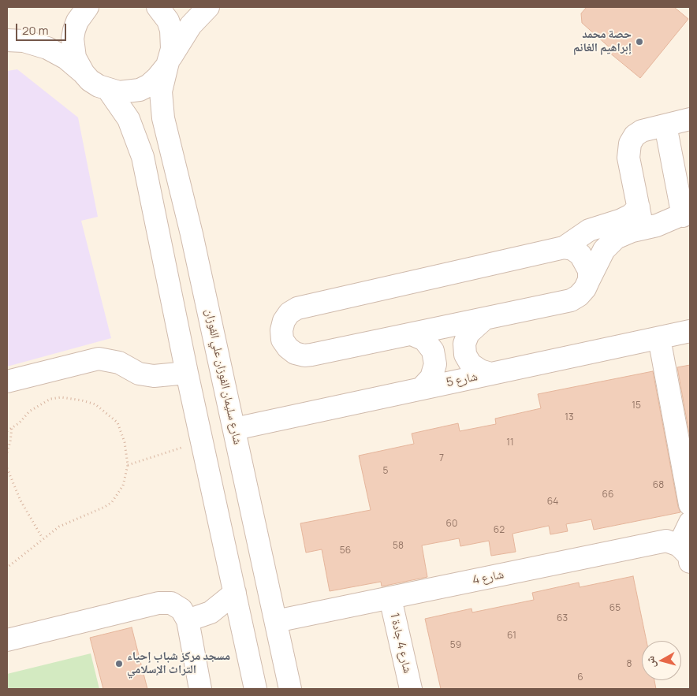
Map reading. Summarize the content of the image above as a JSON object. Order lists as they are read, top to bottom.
{
  "streets": {
    "street": [
      "شارع سليمان الفوزان علي الفوزان",
      "شارع 5",
      "شارع 4",
      "شارع 4 جادة 1"
    ]
  },
  "crossings": [
    ["شارع سليمان الفوزان علي الفوزان", "شارع 5"],
    ["شارع سليمان الفوزان علي الفوزان", "شارع 4"],
    ["شارع 4", "شارع 4 جادة 1"]
  ],
  "places": ["حصة محمد إبراهيم الغانم", "مسجد مركز شباب إحياء التراث الإسلامي"],
  "house_numbers": [
    "15",
    "13",
    "11",
    "7",
    "5",
    "68",
    "66",
    "64",
    "60",
    "62",
    "58",
    "56",
    "65",
    "63",
    "61",
    "59",
    "8",
    "6"
  ],
  "scale_bar": "20 m",
  "north": "left"
}
